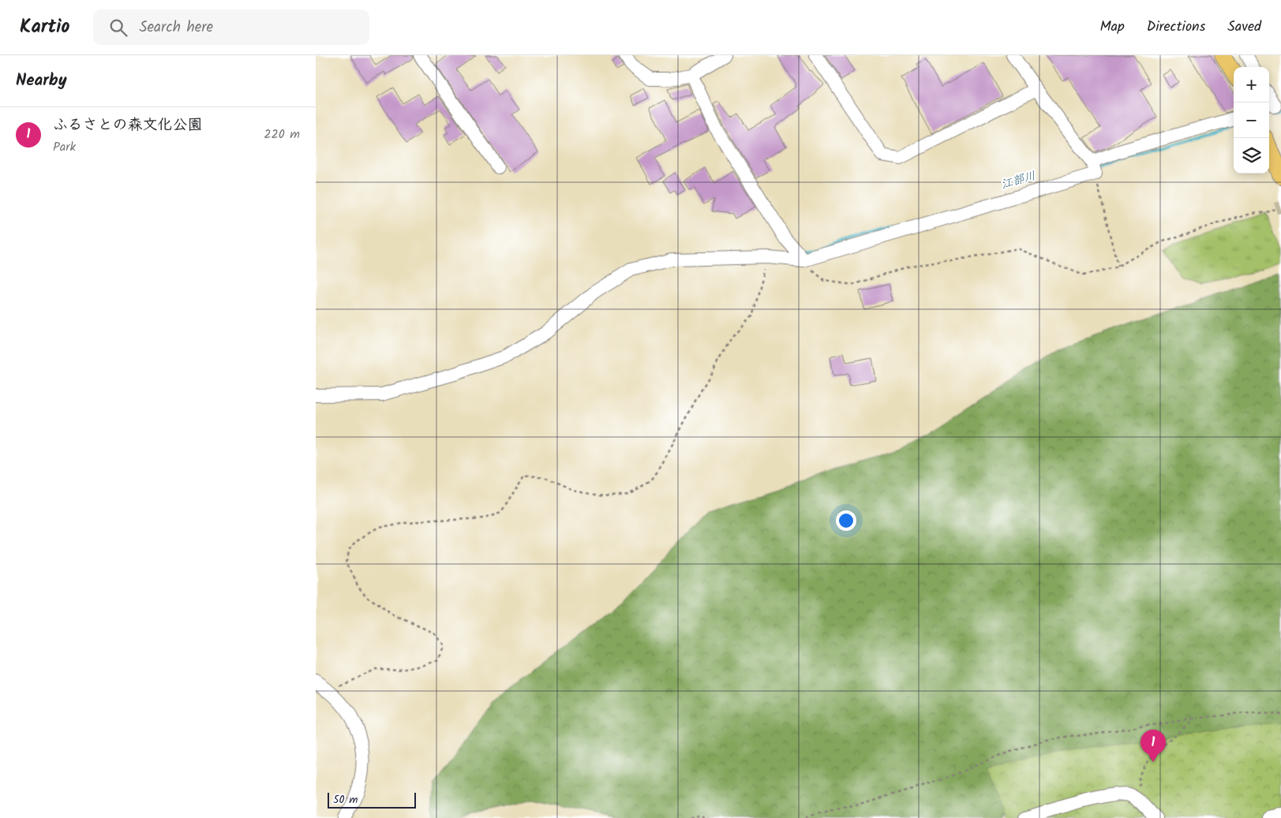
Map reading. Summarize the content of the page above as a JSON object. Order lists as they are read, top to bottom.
{
  "water": ["江部川"],
  "scale_bar": "50 m",
  "page": {
    "header": "Kartio",
    "search": "Search here",
    "nav": ["Map", "Directions", "Saved"],
    "heading": "Nearby",
    "map_buttons": ["+", "−"],
    "list": [
      {
        "mark": "1",
        "name": "ふるさとの森文化公園",
        "note": "Park",
        "value": "220 m"
      }
    ],
    "pins": "1",
    "scale": "50 m"
  }
}
